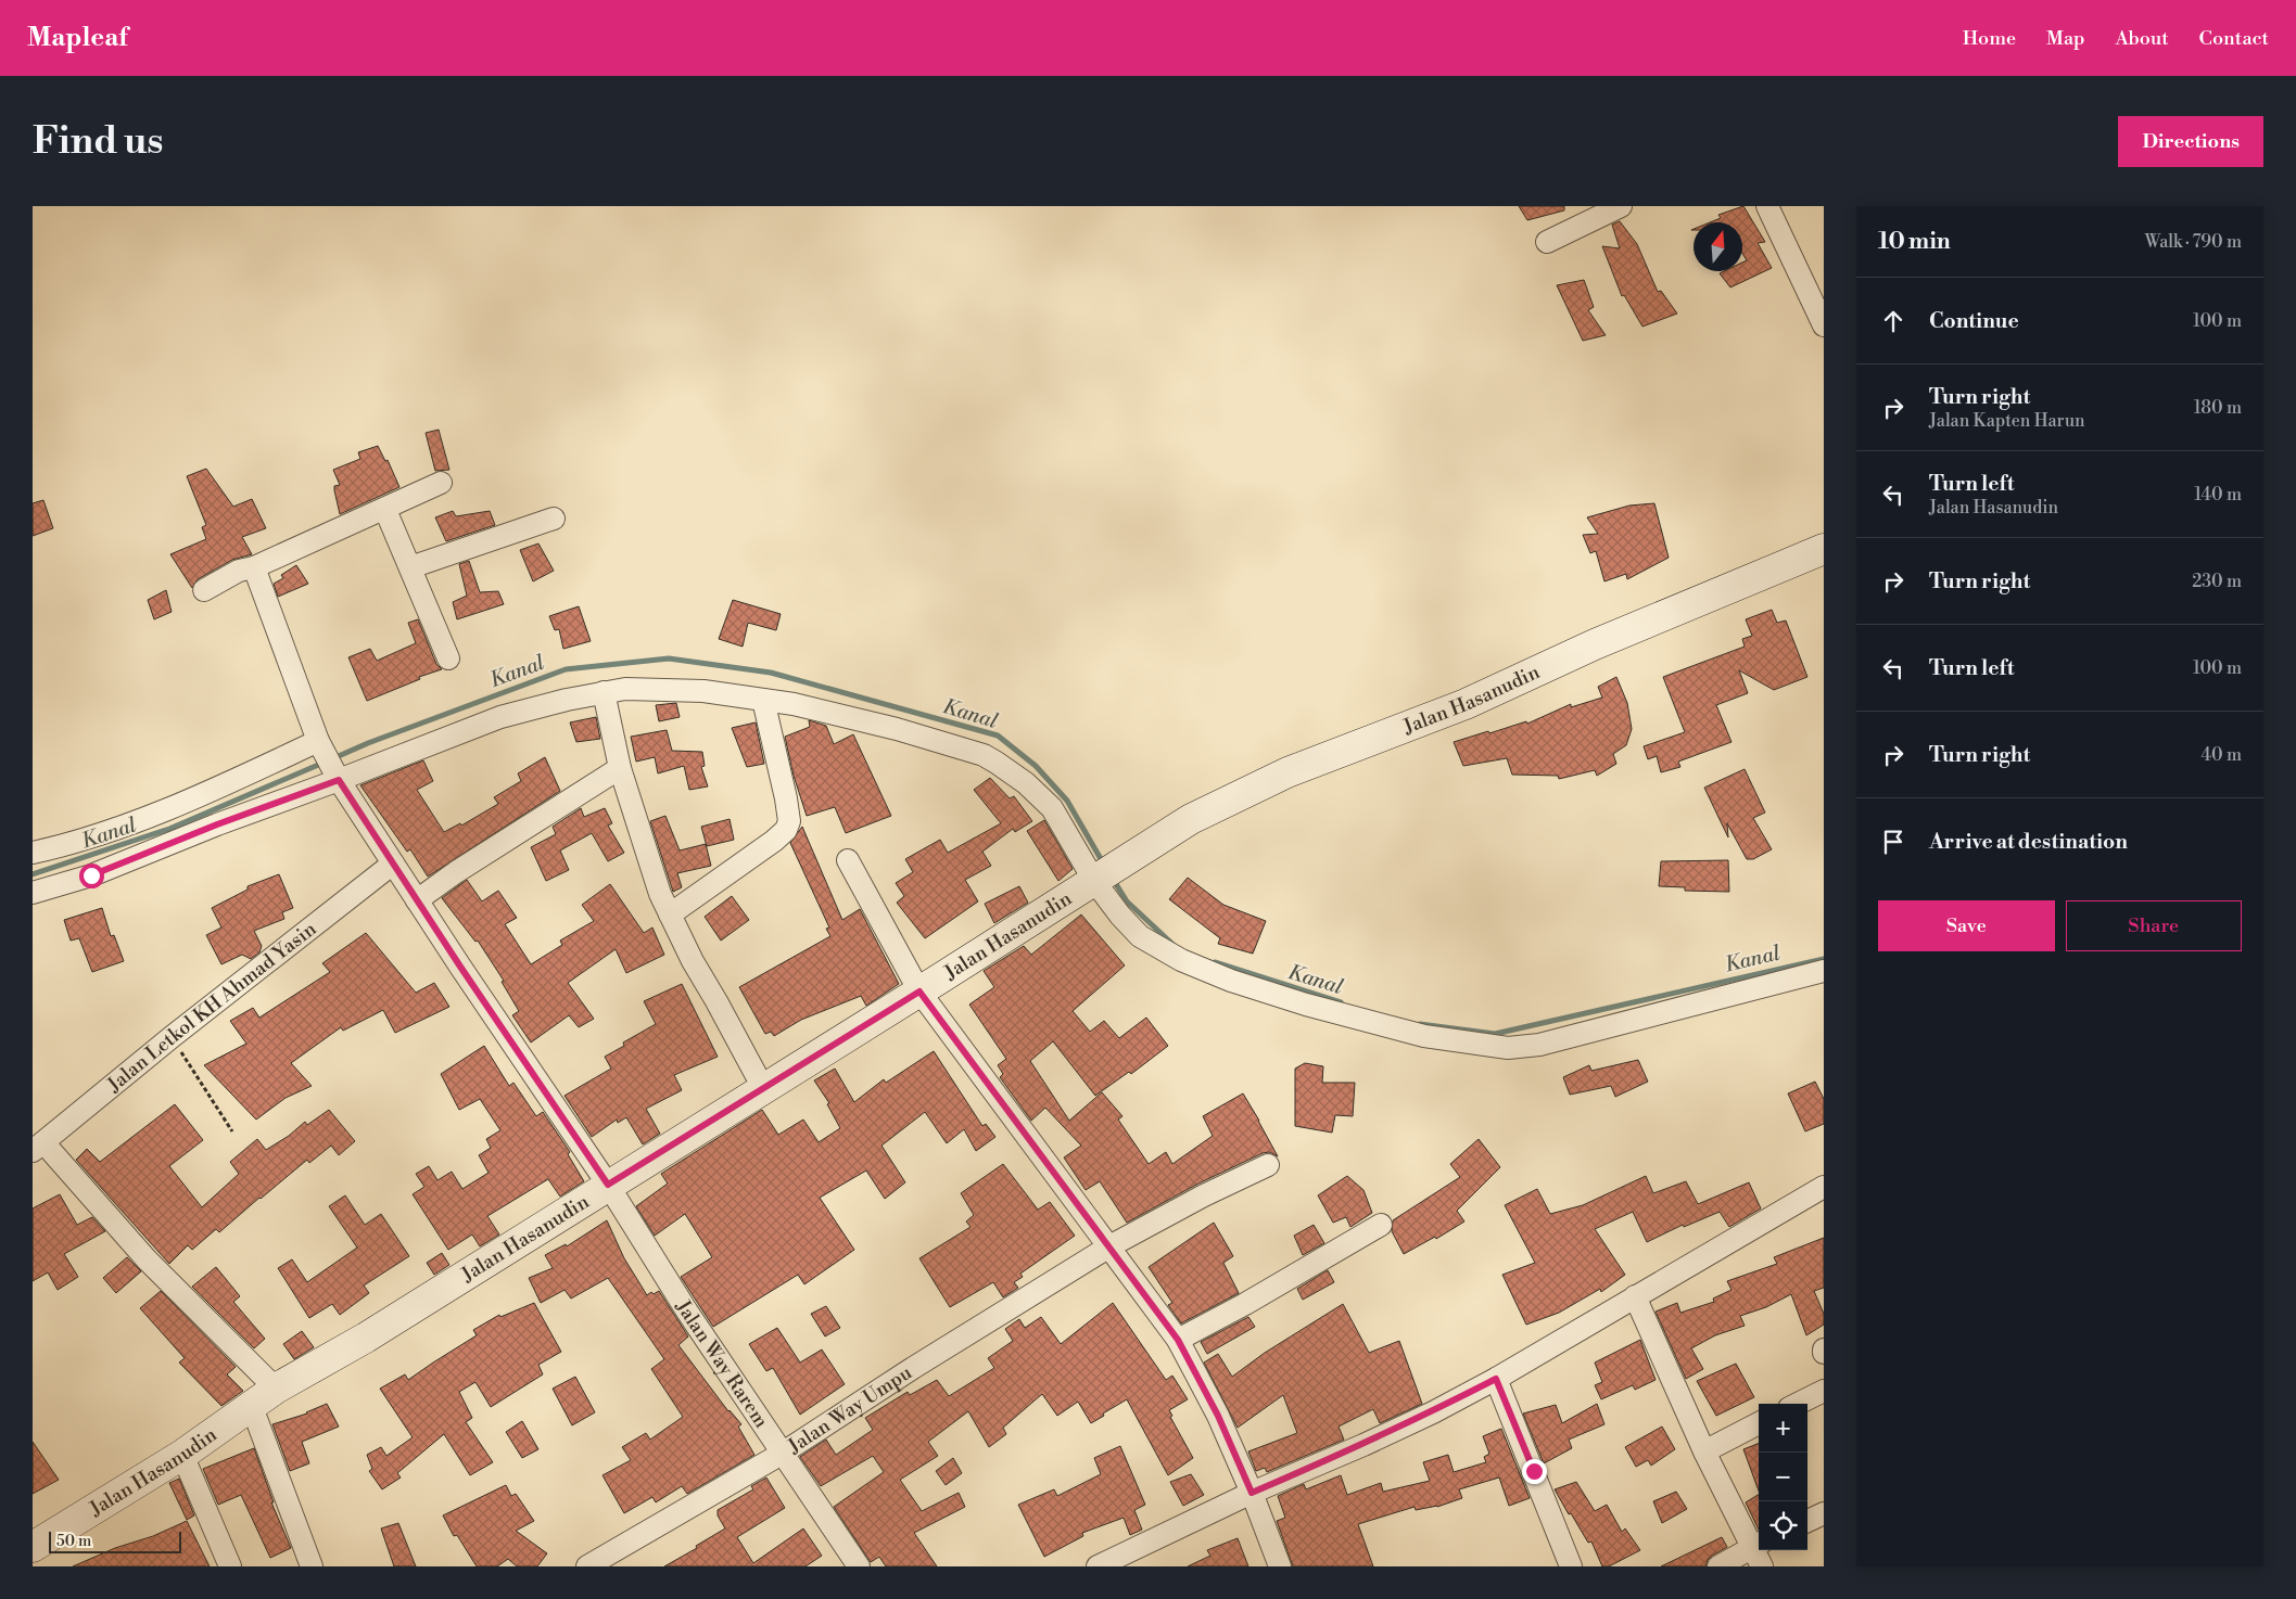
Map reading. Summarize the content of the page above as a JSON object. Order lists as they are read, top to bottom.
{
  "streets": {
    "main road": ["Jalan Hasanudin"],
    "street": ["Jalan Letkol KH Ahmad Yasin", "Jalan Way Rarem", "Jalan Way Umpu"]
  },
  "crossings": [
    ["Jalan Hasanudin", "Jalan Way Rarem"],
    ["Jalan Letkol KH Ahmad Yasin", "Jalan Way Rarem"],
    ["Jalan Way Rarem", "Jalan Way Umpu"]
  ],
  "water": ["Kanal"],
  "scale_bar": "50 m",
  "north": "top",
  "page": {
    "header": "Mapleaf",
    "nav": [
      "Home",
      "Map",
      "About",
      "Contact"
    ],
    "buttons": [
      "Directions",
      ["Save", "Share"]
    ],
    "title": "Find us",
    "heading": ["10 min", "Walk · 790 m"],
    "list": [
      ["Continue", "100 m"],
      ["Turn right", "Jalan Kapten Harun", "180 m"],
      ["Turn left", "Jalan Hasanudin", "140 m"],
      ["Turn right", "230 m"],
      ["Turn left", "100 m"],
      ["Turn right", "40 m"],
      "Arrive at destination"
    ],
    "map_buttons": ["+", "−"],
    "scale": "50 m"
  }
}
